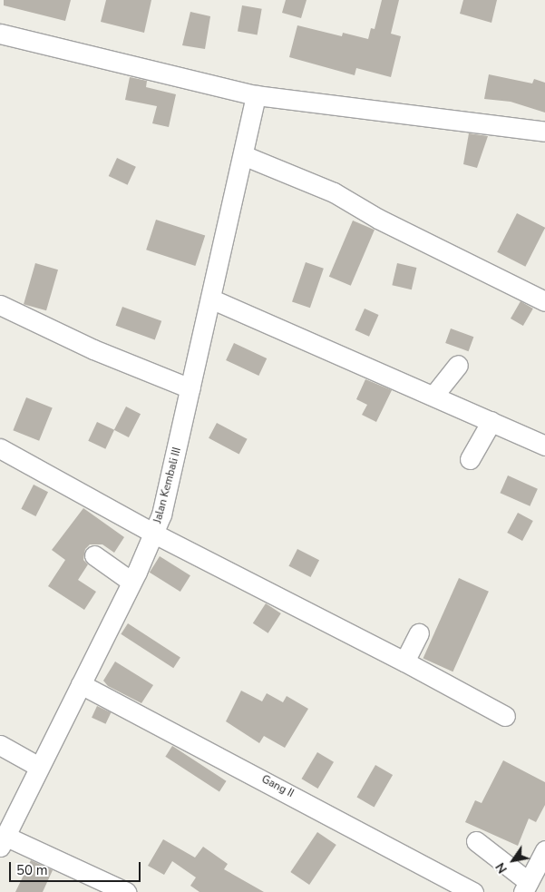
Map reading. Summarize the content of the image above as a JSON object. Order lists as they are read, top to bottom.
{
  "streets": {
    "street": ["Jalan Kembali III", "Gang II"]
  },
  "crossings": [
    ["Jalan Kembali III", "Gang II"]
  ],
  "scale_bar": "50 m",
  "north": "bottom left"
}
